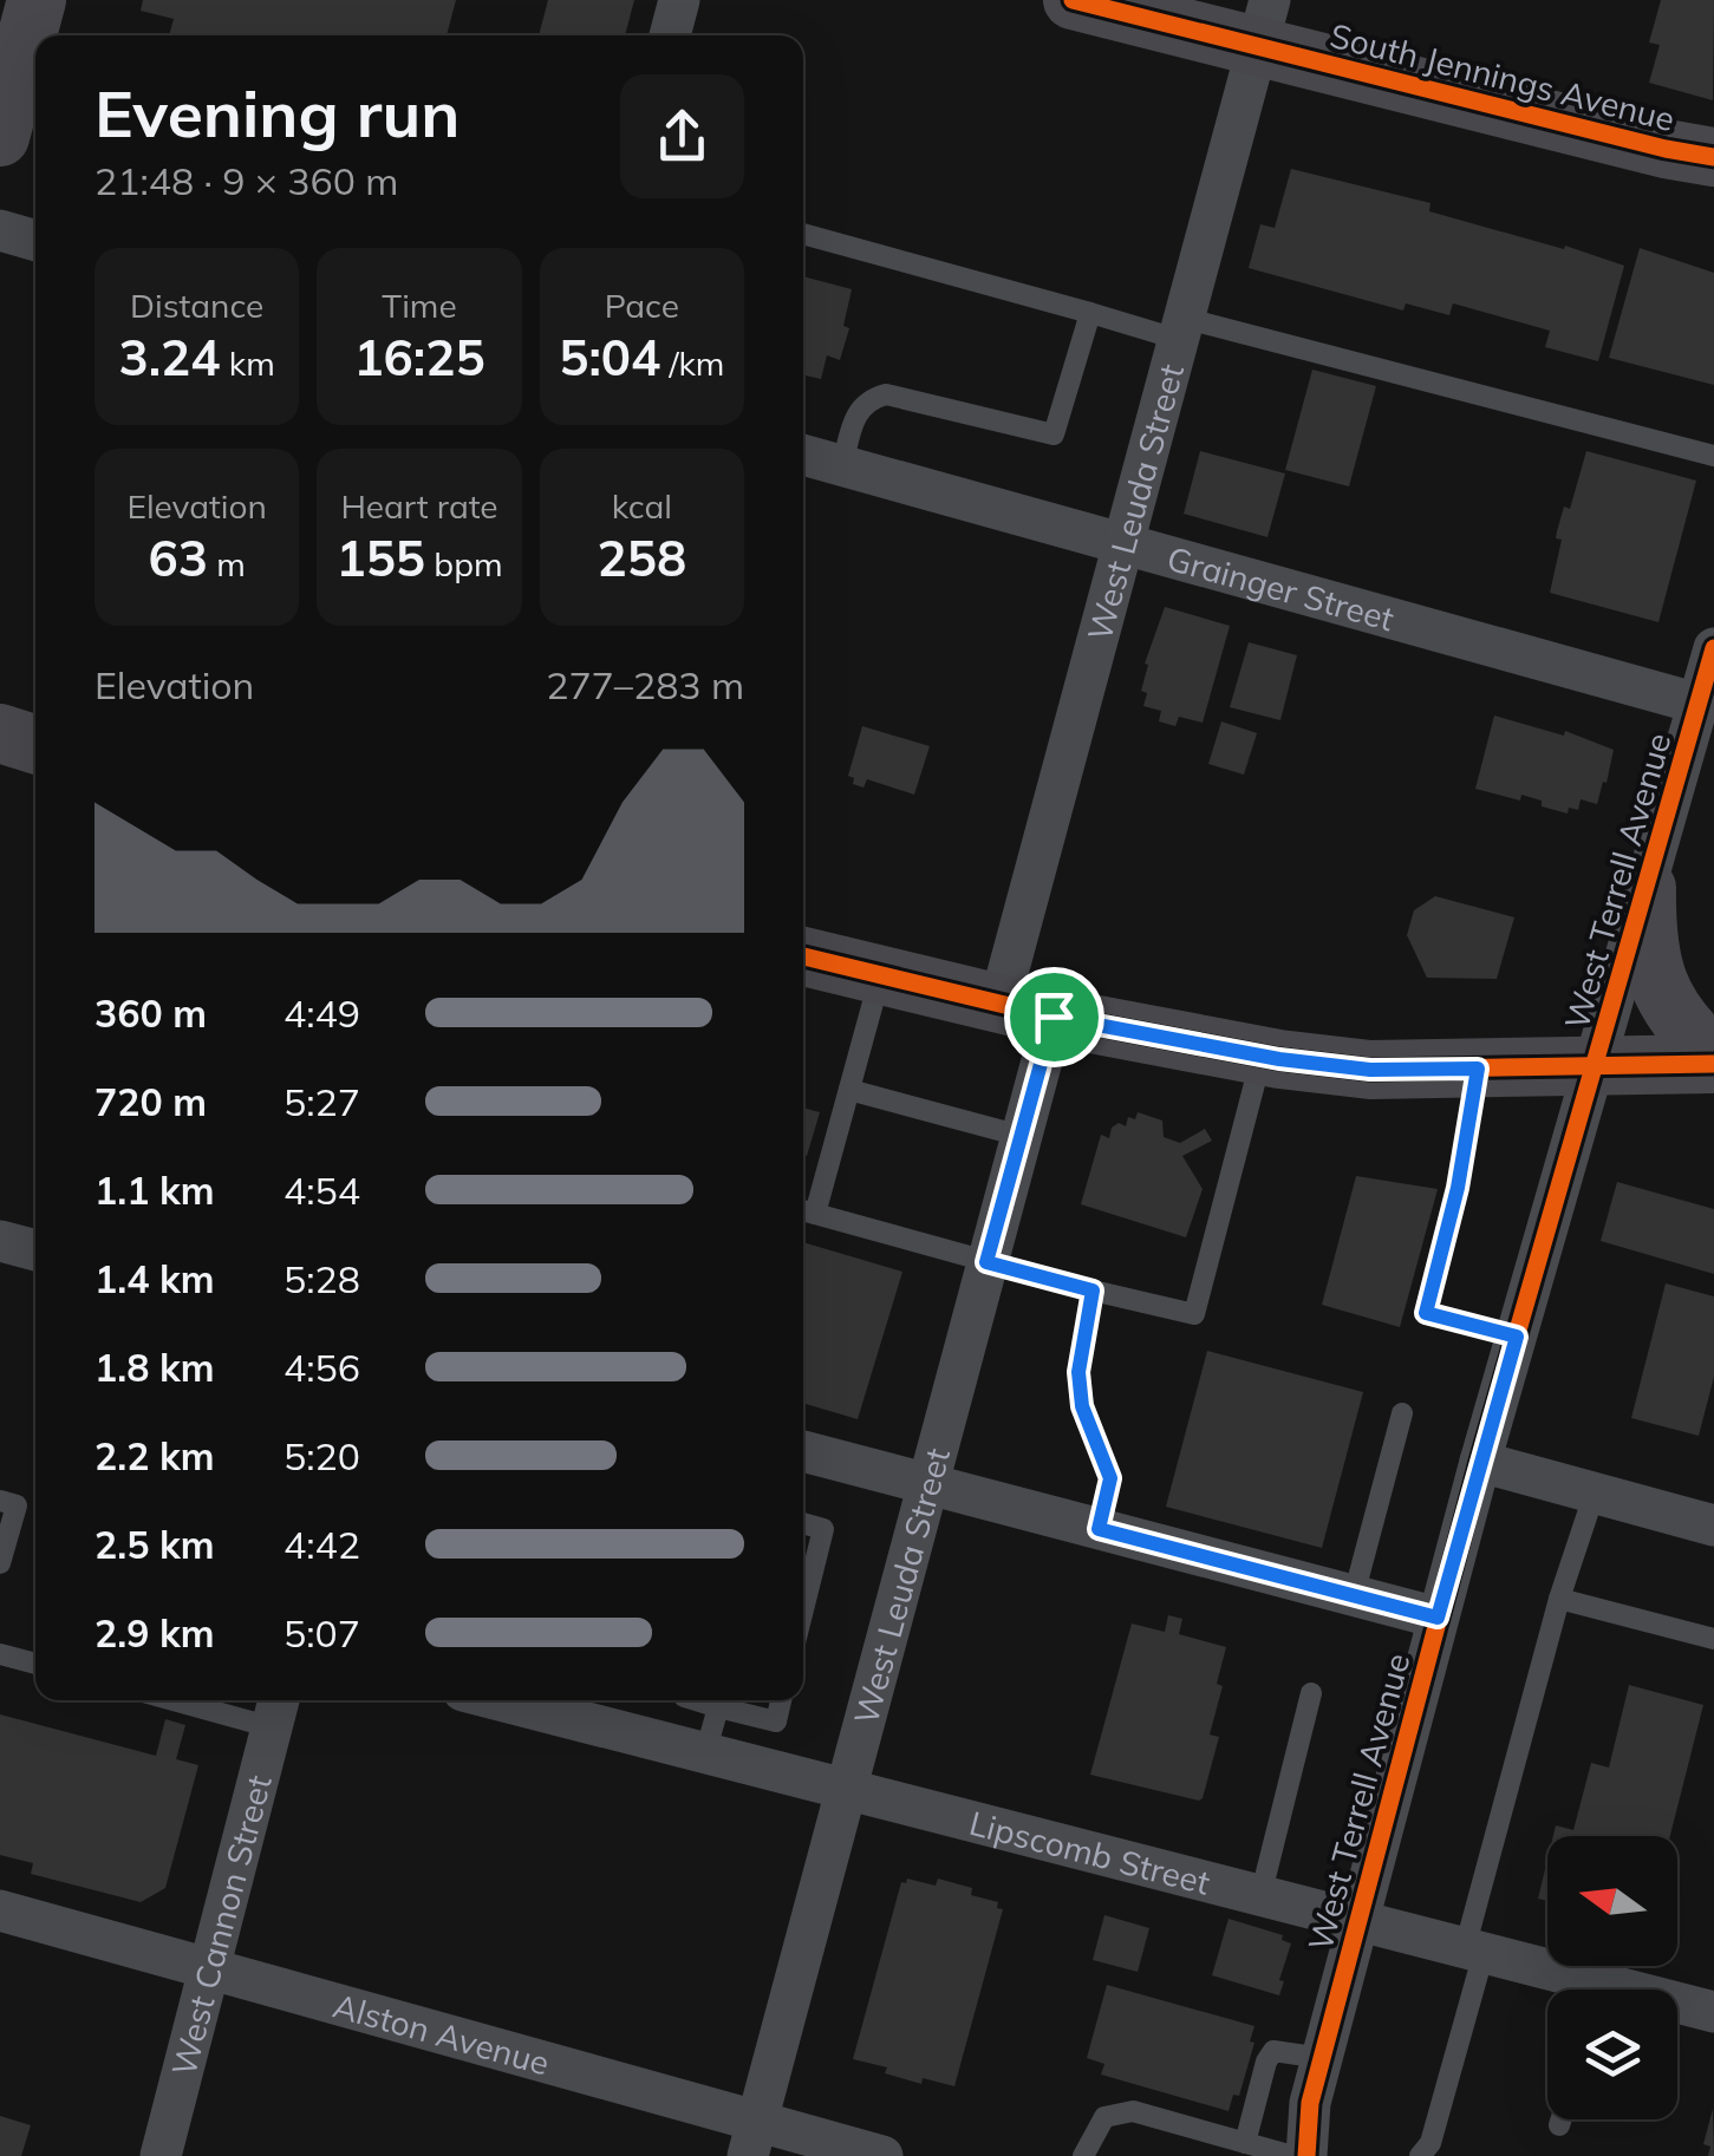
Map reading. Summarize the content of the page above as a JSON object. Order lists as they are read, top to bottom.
{
  "streets": {
    "main road": ["South Jennings Avenue"],
    "street": [
      "West Leuda Street",
      "Grainger Street",
      "West Terrell Avenue",
      "Lipscomb Street",
      "West Cannon Street",
      "Alston Avenue"
    ]
  },
  "crossings": [
    ["South Jennings Avenue", "West Leuda Street"],
    ["West Leuda Street", "Grainger Street"],
    ["West Leuda Street", "Lipscomb Street"],
    ["West Leuda Street", "Alston Avenue"],
    ["Grainger Street", "West Terrell Avenue"],
    ["West Terrell Avenue", "Lipscomb Street"],
    ["West Cannon Street", "Alston Avenue"]
  ],
  "north": "left",
  "page": {
    "heading": ["Evening run", "21:48 · 9 × 360 m"],
    "stats": [
      ["Distance", "3.24 km"],
      ["Time", "16:25"],
      ["Pace", "5:04 /km"],
      ["Elevation", "63 m"],
      ["Heart rate", "155 bpm"],
      ["kcal", "258"]
    ],
    "chart": ["Elevation", "277–283 m"],
    "list": [
      {
        "name": "360 m",
        "note": "4:49"
      },
      {
        "name": "720 m",
        "note": "5:27"
      },
      {
        "name": "1.1 km",
        "note": "4:54"
      },
      {
        "name": "1.4 km",
        "note": "5:28"
      },
      {
        "name": "1.8 km",
        "note": "4:56"
      },
      {
        "name": "2.2 km",
        "note": "5:20"
      },
      {
        "name": "2.5 km",
        "note": "4:42"
      },
      {
        "name": "2.9 km",
        "note": "5:07"
      }
    ]
  }
}
